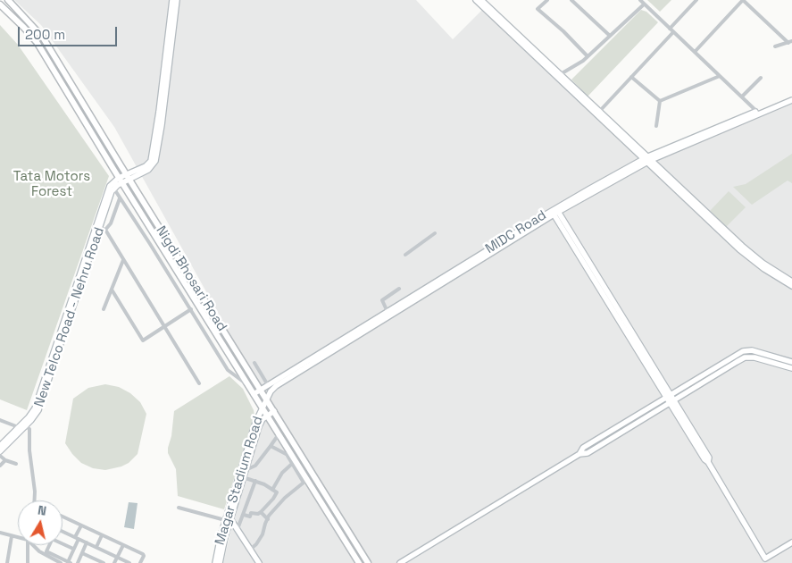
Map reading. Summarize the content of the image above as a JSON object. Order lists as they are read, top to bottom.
{
  "streets": {
    "main road": ["Nigdi Bhosari Road"],
    "street": ["MIDC Road", "New Telco Road - Nehru Road", "Magar Stadium Road"]
  },
  "crossings": [
    ["MIDC Road", "Magar Stadium Road"],
    ["Nigdi Bhosari Road", "Magar Stadium Road"]
  ],
  "parks": ["Tata Motors Forest"],
  "scale_bar": "200 m",
  "north": "top"
}
